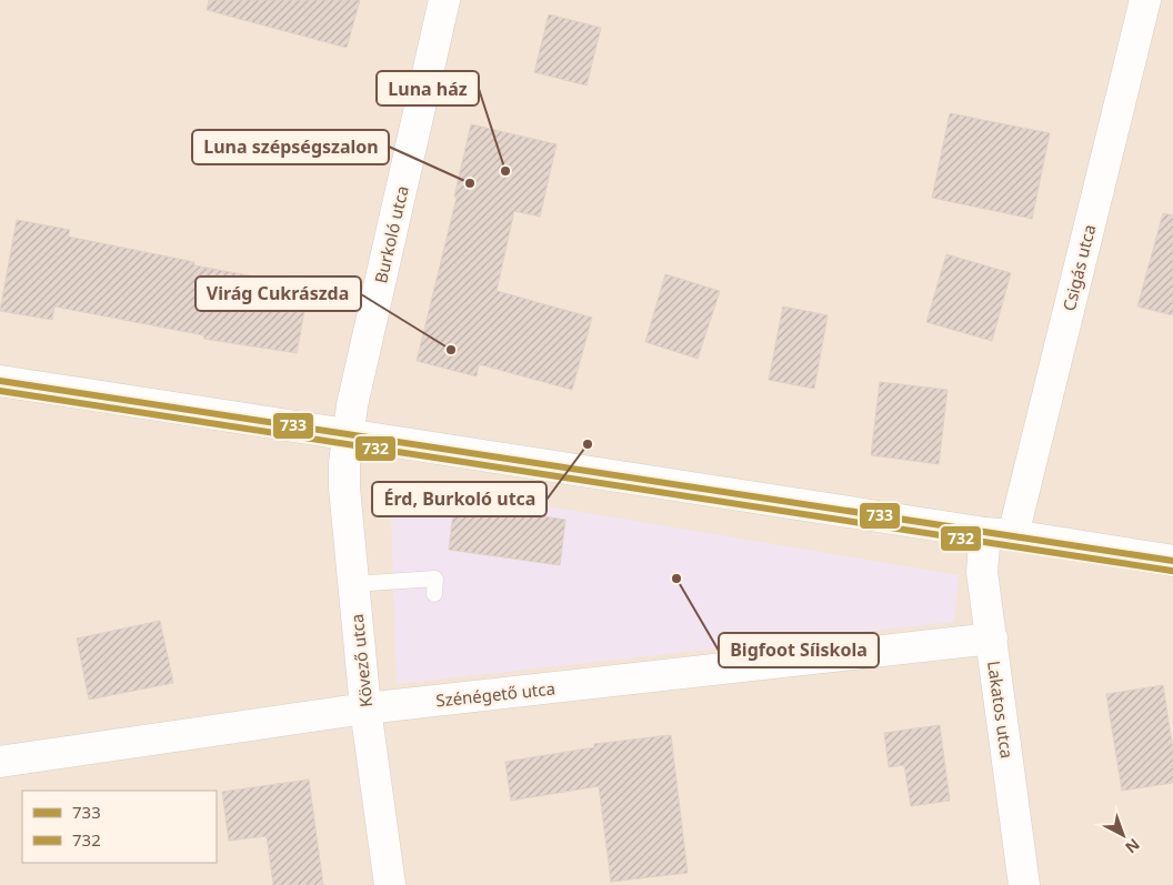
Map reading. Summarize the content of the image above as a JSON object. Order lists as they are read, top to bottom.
{
  "streets": {
    "street": [
      "Burkoló utca",
      "Csigás utca",
      "Kövező utca",
      "Szénégető utca",
      "Lakatos utca"
    ]
  },
  "crossings": [
    ["Burkoló utca", "Kövező utca"],
    ["Csigás utca", "Lakatos utca"],
    ["Kövező utca", "Szénégető utca"],
    ["Szénégető utca", "Lakatos utca"]
  ],
  "places": [
    "Luna ház",
    "Luna szépségszalon",
    "Virág Cukrászda",
    "Érd, Burkoló utca",
    "Bigfoot Síiskola"
  ],
  "lines": ["transit line 733", "transit line 732"],
  "legend": ["733", "732"],
  "north": "bottom right"
}
